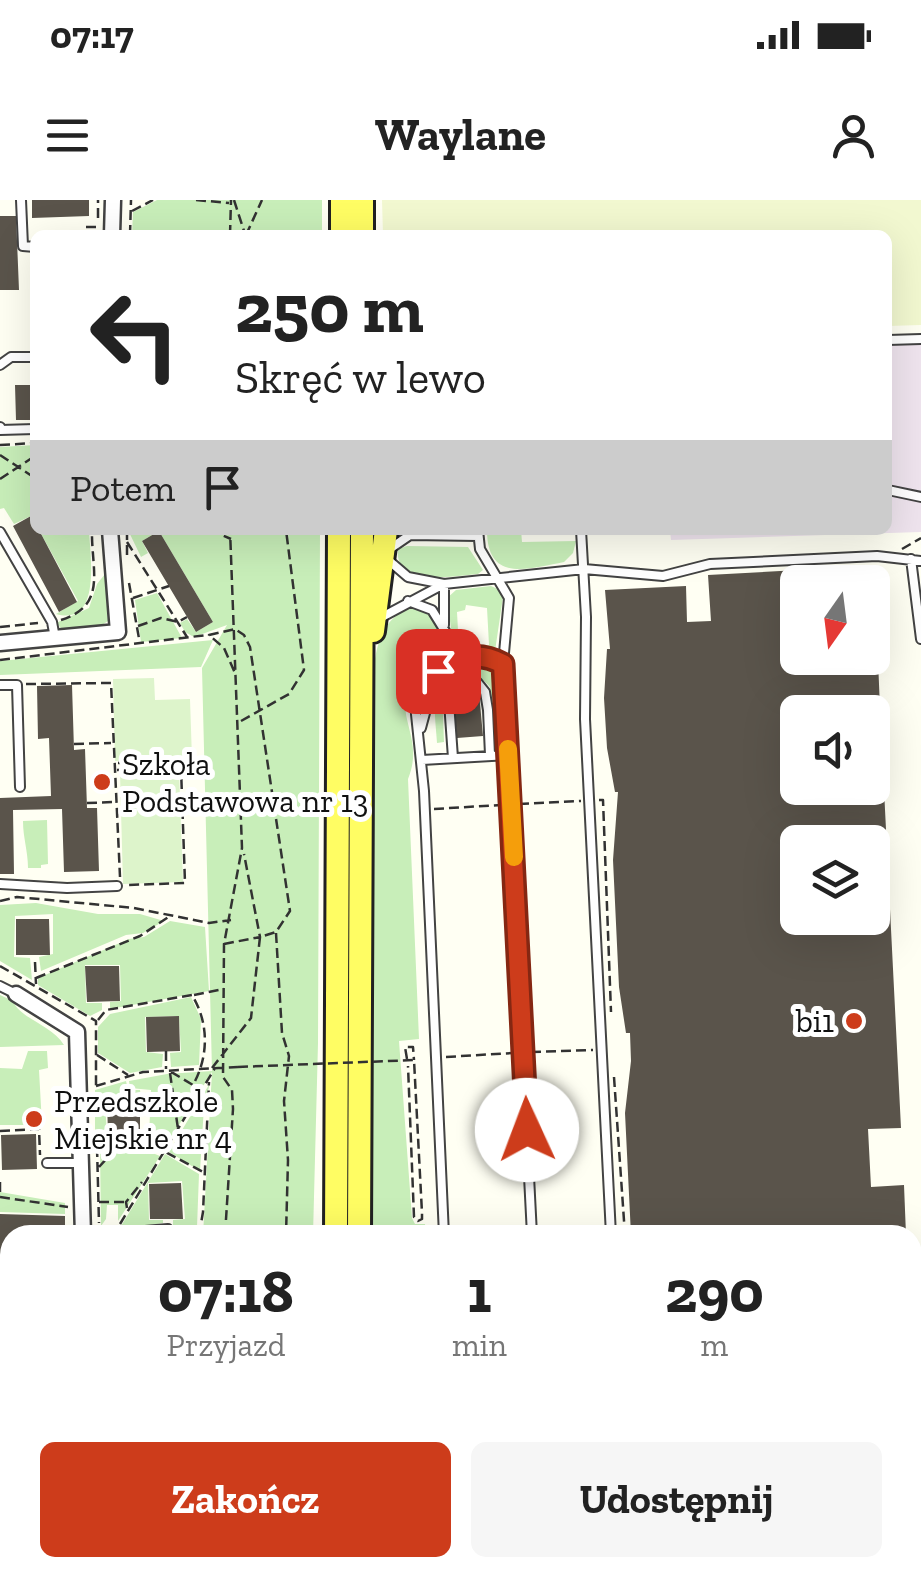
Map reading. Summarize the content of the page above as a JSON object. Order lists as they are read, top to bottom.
{
  "places": ["Szkoła Podstawowa nr 13", "bi1", "Przedszkole Miejskie nr 4"],
  "north": "bottom",
  "page": {
    "status": "07:17",
    "header": "Waylane",
    "turn": ["250 m", "Skręć w lewo"],
    "then": "Potem",
    "eta": [
      "07:18",
      "Przyjazd",
      "1",
      "min",
      "290",
      "m"
    ],
    "buttons": ["Zakończ", "Udostępnij"]
  }
}
